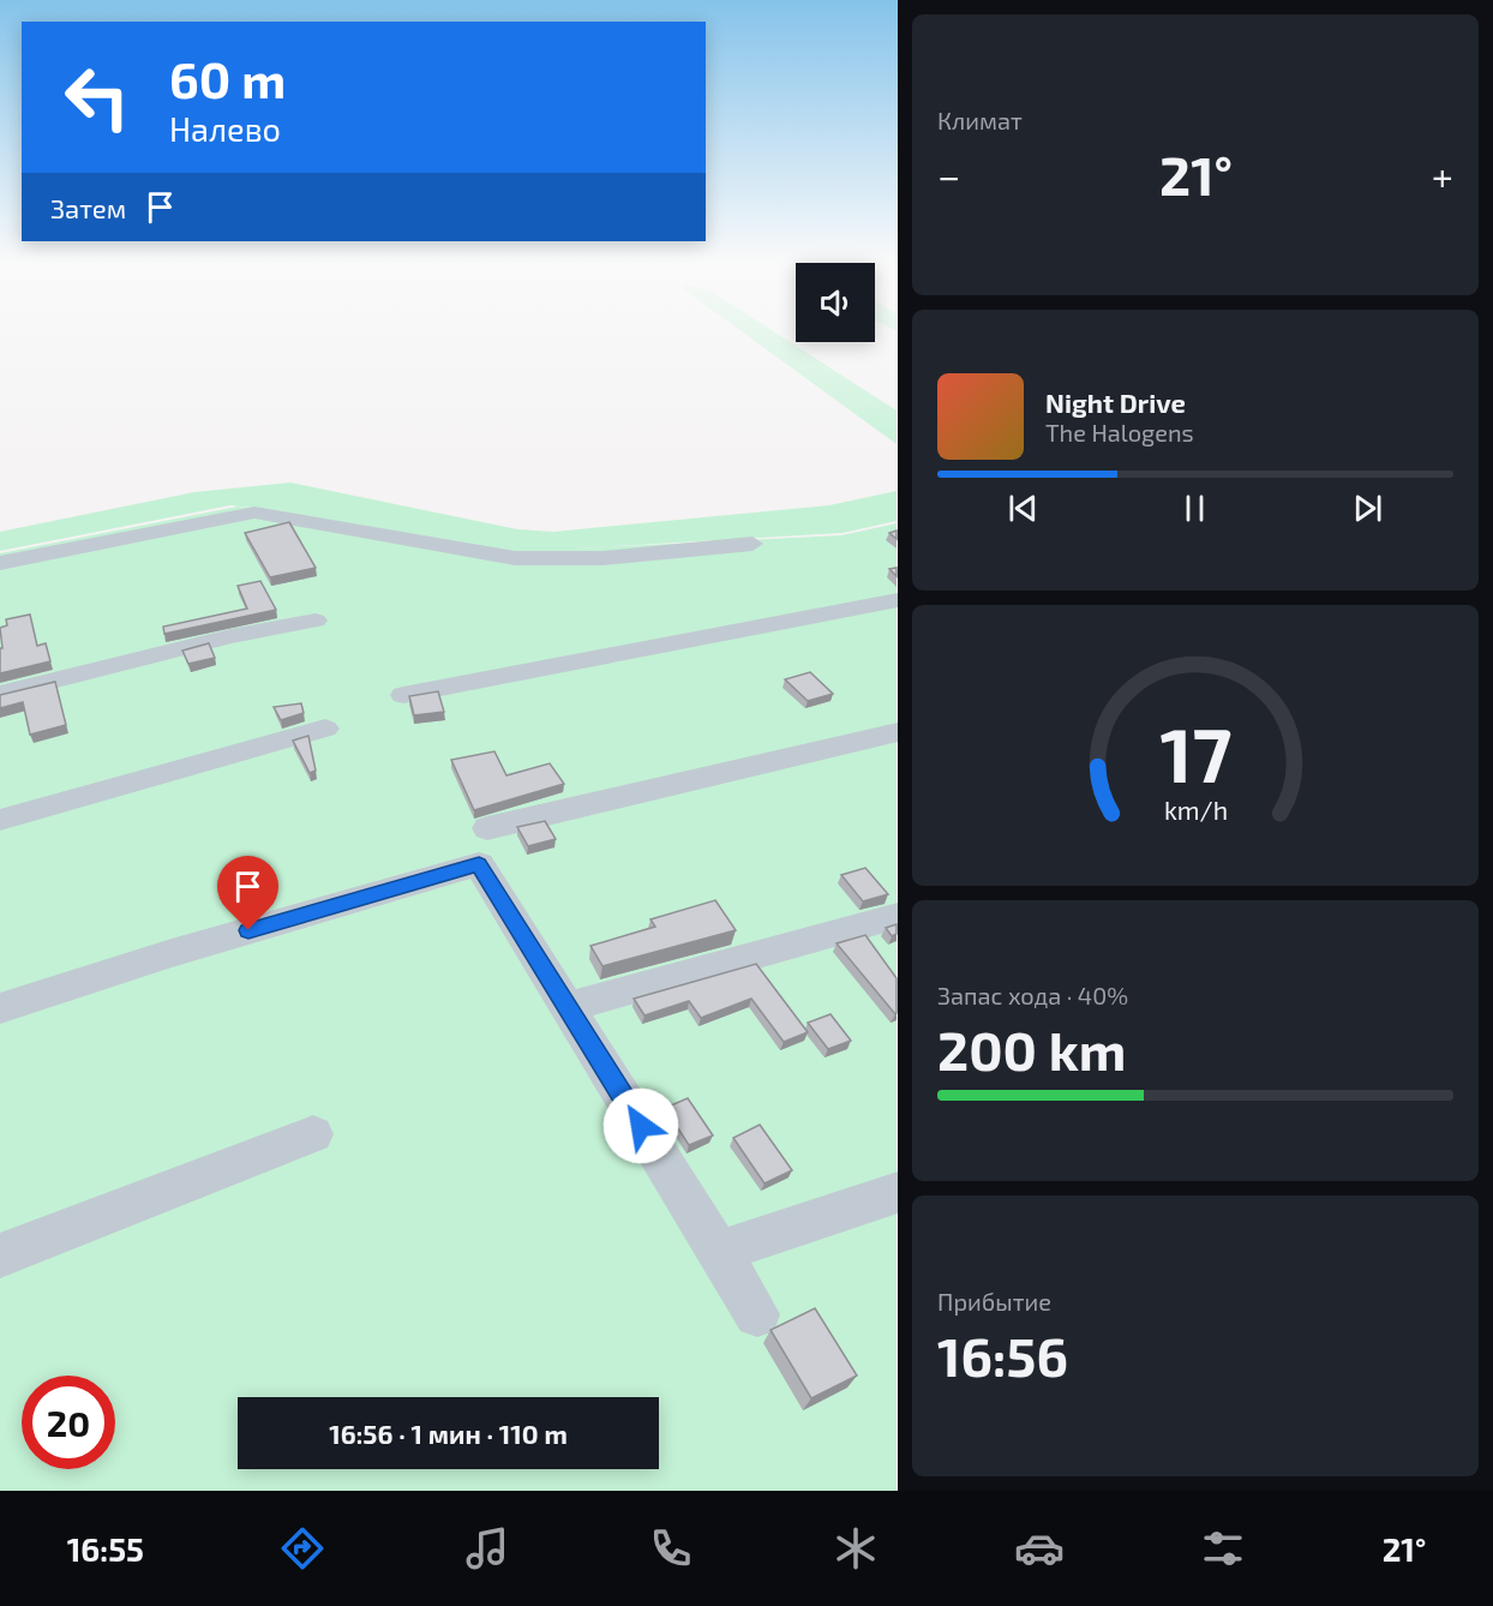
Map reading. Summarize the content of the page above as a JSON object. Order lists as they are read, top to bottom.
{
  "page": {
    "tile": [
      "Климат",
      ["Запас хода · 40%", "200 km"],
      ["Прибытие", "16:56"]
    ],
    "turn": ["60 m", "Налево"],
    "heat": ["−", "21°", "+"],
    "then": "Затем",
    "song": ["Night Drive", "The Halogens"],
    "limit": "20",
    "trip": "16:56 · 1 мин · 110 m",
    "tabs": ["16:55", "21°"],
    "gauge": ["17", "km/h"]
  }
}
